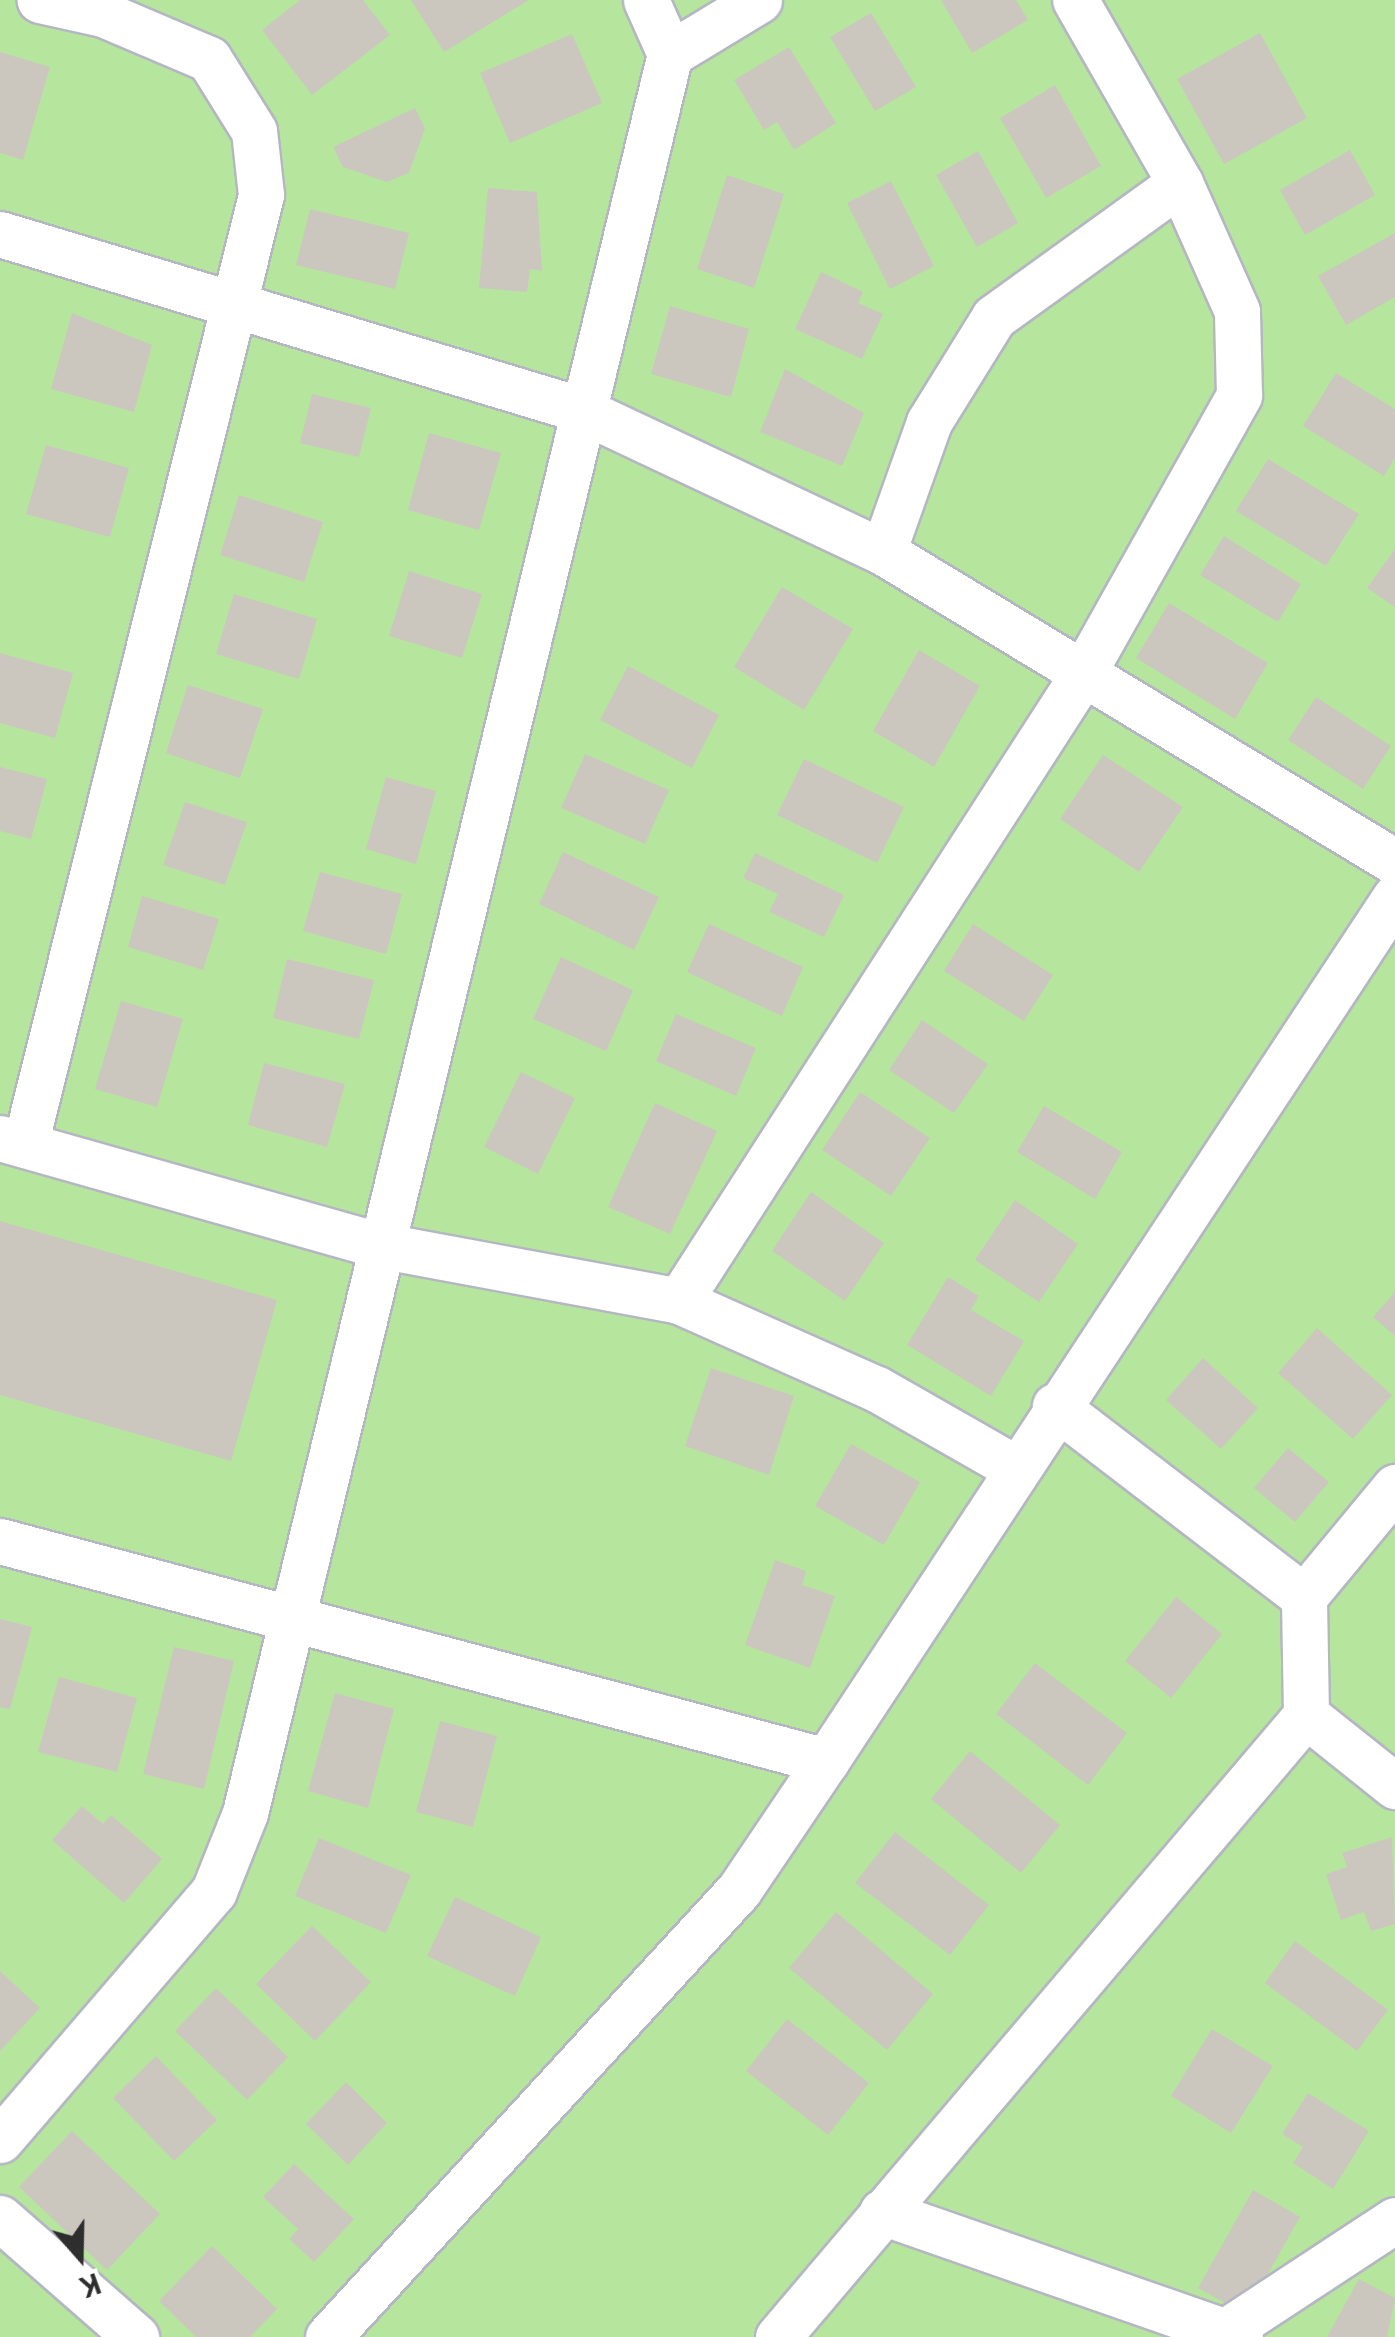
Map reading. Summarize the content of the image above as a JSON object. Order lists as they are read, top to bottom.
{
  "north": "bottom"
}
